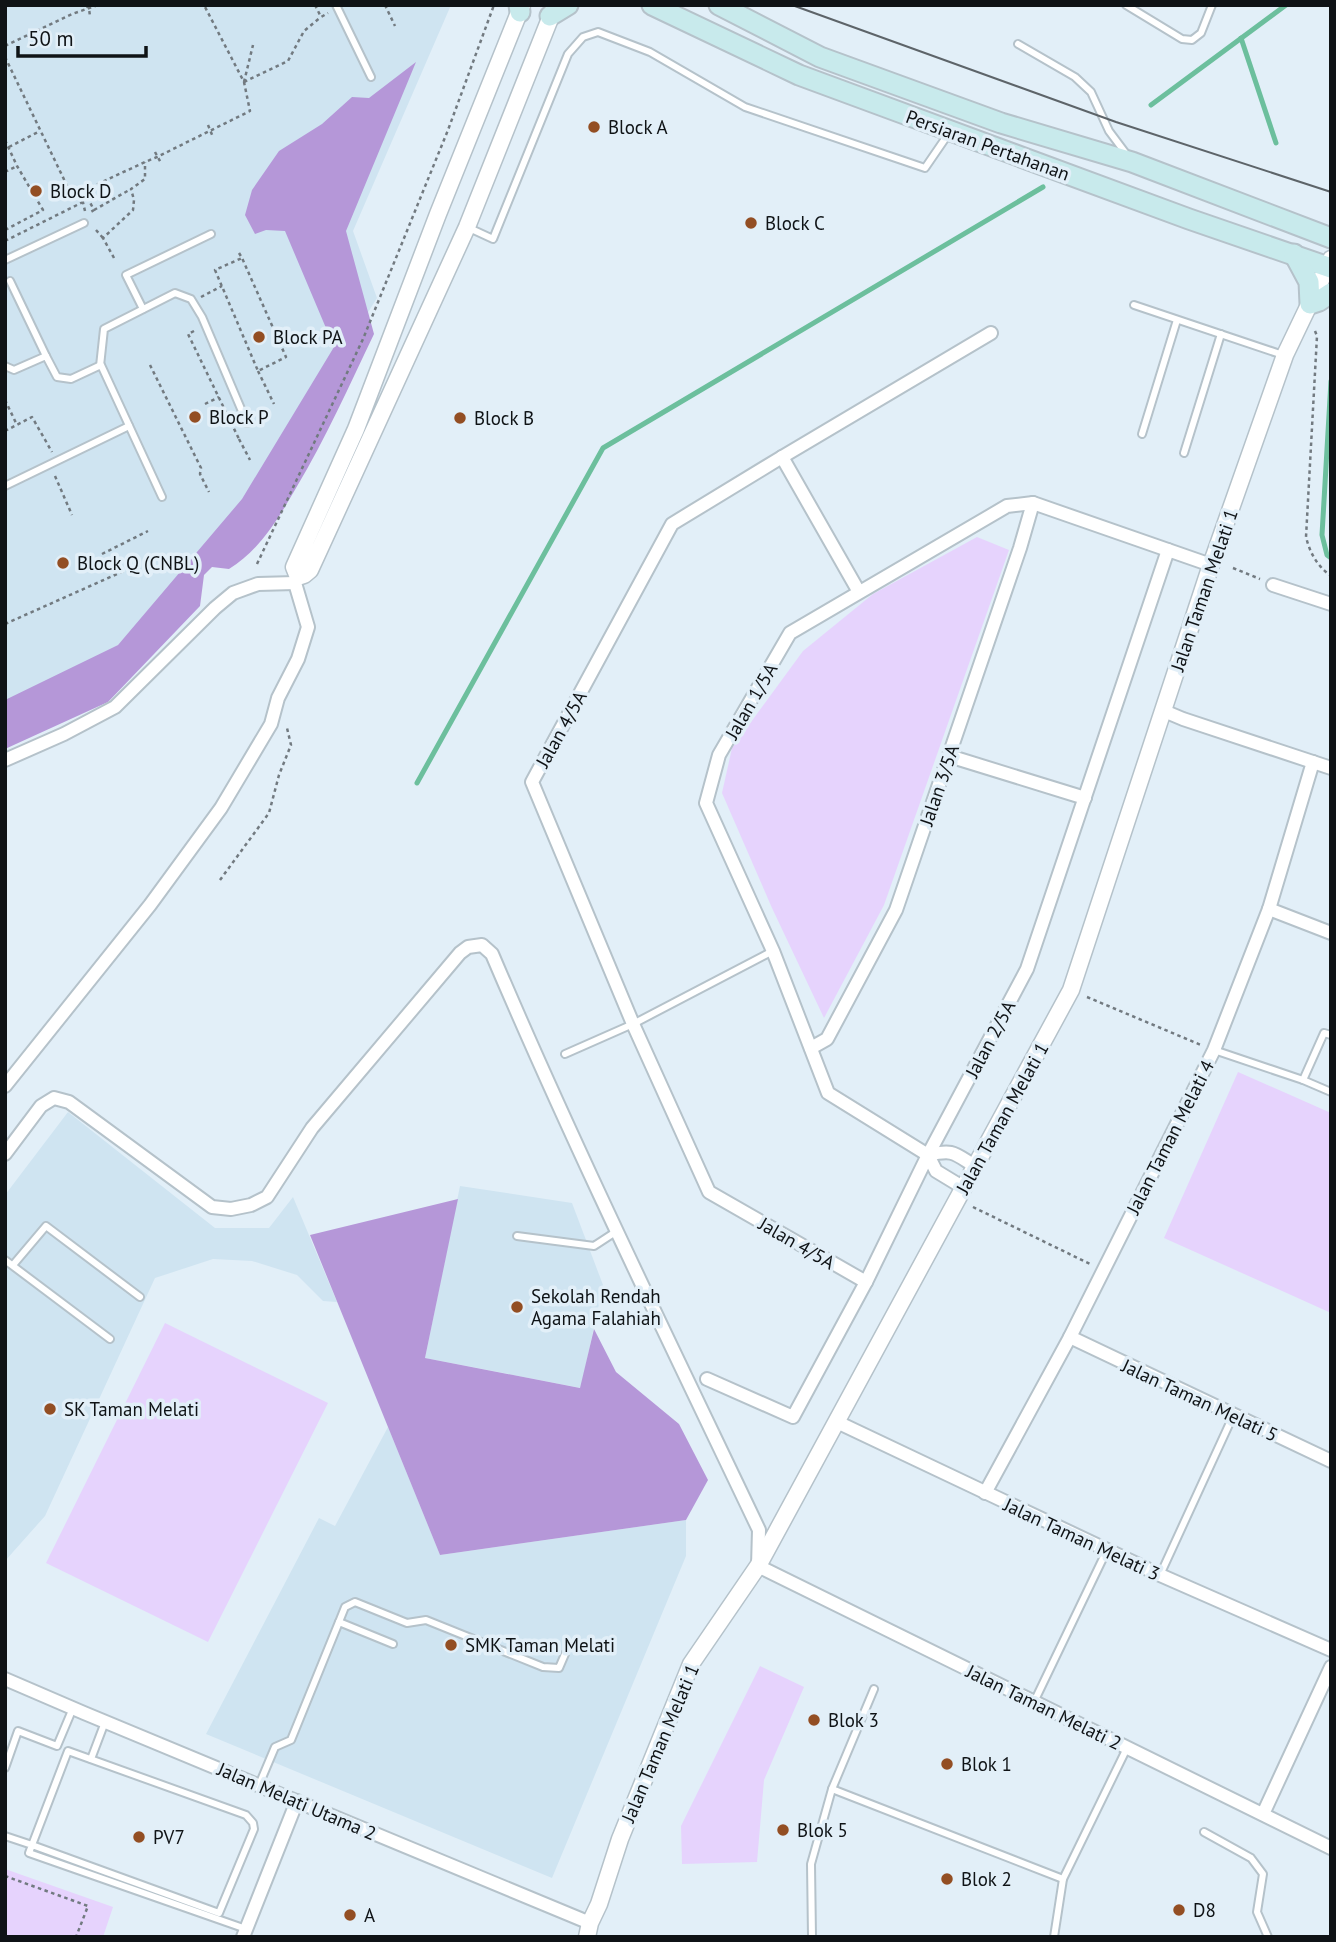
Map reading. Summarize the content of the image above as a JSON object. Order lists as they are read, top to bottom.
{
  "streets": {
    "main road": ["Persiaran Pertahanan"],
    "street": [
      "Jalan Taman Melati 1",
      "Jalan 1/5A",
      "Jalan 4/5A",
      "Jalan 3/5A",
      "Jalan 2/5A",
      "Jalan Taman Melati 4",
      "Jalan Taman Melati 5",
      "Jalan Taman Melati 3",
      "Jalan Taman Melati 2",
      "Jalan Melati Utama 2"
    ]
  },
  "crossings": [
    ["Persiaran Pertahanan", "Jalan Taman Melati 1"],
    ["Jalan Taman Melati 1", "Jalan 1/5A"],
    ["Jalan Taman Melati 1", "Jalan Taman Melati 3"],
    ["Jalan Taman Melati 1", "Jalan Taman Melati 2"],
    ["Jalan Taman Melati 1", "Jalan Melati Utama 2"],
    ["Jalan 1/5A", "Jalan 3/5A"],
    ["Jalan 1/5A", "Jalan 2/5A"],
    ["Jalan 4/5A", "Jalan 2/5A"],
    ["Jalan Taman Melati 4", "Jalan Taman Melati 5"],
    ["Jalan Taman Melati 4", "Jalan Taman Melati 3"]
  ],
  "places": [
    "Block A",
    "Block D",
    "Block C",
    "Block PA",
    "Block P",
    "Block B",
    "Block Q (CNBL)",
    "Sekolah Rendah Agama Falahiah",
    "SK Taman Melati",
    "SMK Taman Melati",
    "Blok 3",
    "Blok 1",
    "Blok 5",
    "PV7",
    "Blok 2",
    "D8",
    "A"
  ],
  "scale_bar": "50 m"
}
